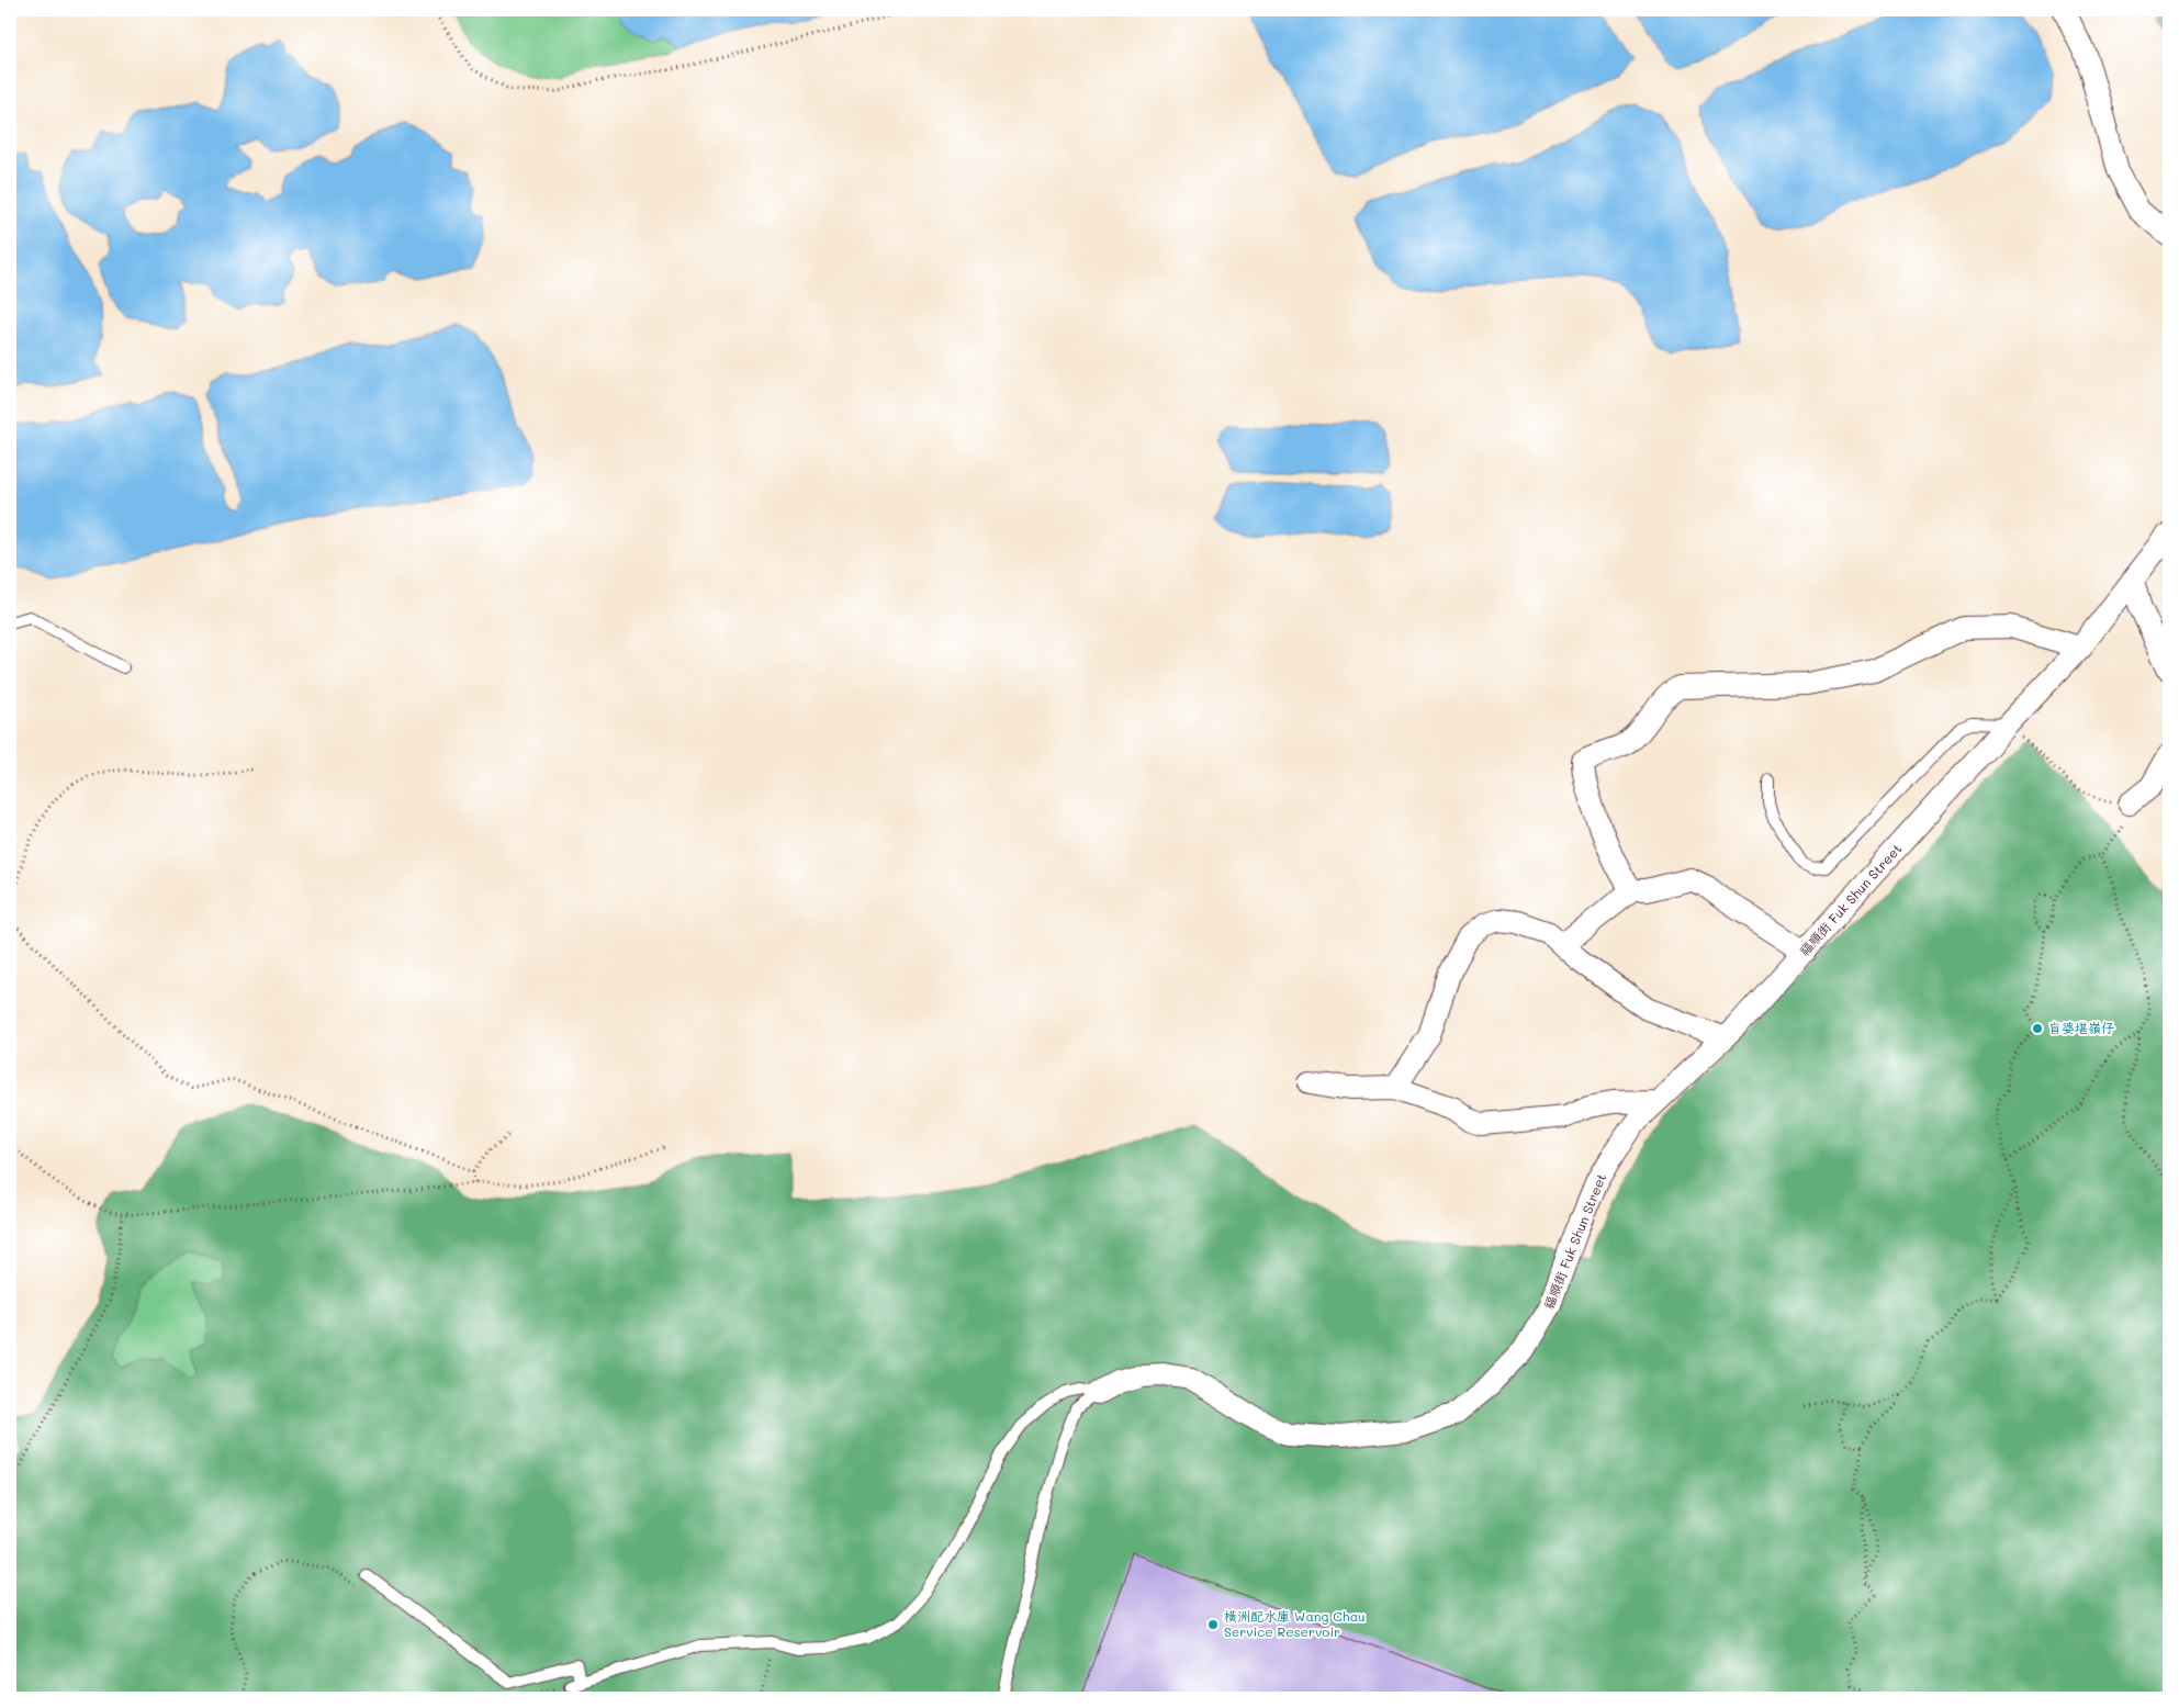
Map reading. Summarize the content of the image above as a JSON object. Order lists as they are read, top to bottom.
{
  "streets": {
    "street": ["福順街 Fuk Shun Street"]
  },
  "places": ["盲婆堪嶺仔", "橫洲配水庫 Wang Chau Service Reservoir"]
}
